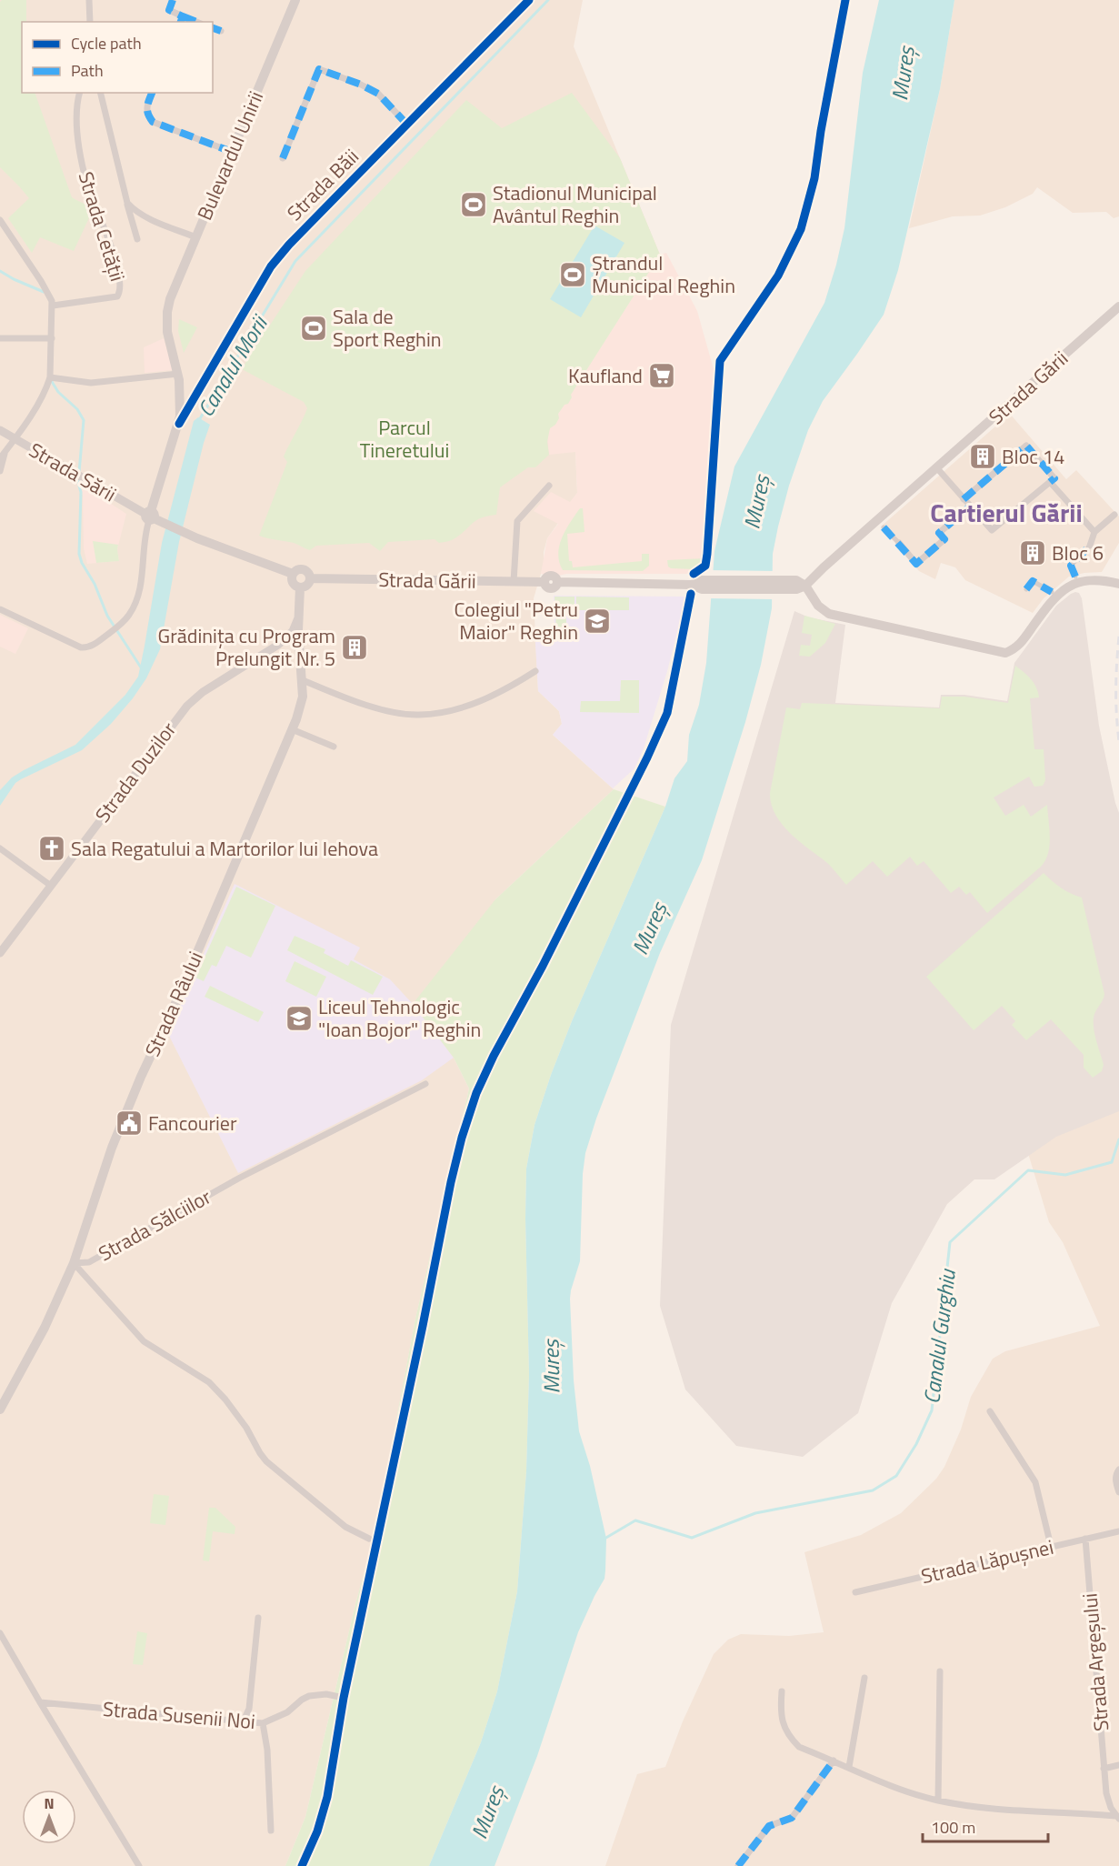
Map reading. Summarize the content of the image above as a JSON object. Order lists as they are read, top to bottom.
{
  "streets": {
    "main road": [
      "Bulevardul Unirii",
      "Strada Gării",
      "Strada Sării",
      "Strada Râului"
    ],
    "street": [
      "Strada Băii",
      "Strada Cetății",
      "Strada Duzilor",
      "Strada Sălciilor",
      "Strada Lăpușnei",
      "Strada Argeșului",
      "Strada Susenii Noi"
    ]
  },
  "crossings": [
    ["Bulevardul Unirii", "Strada Băii"],
    ["Bulevardul Unirii", "Strada Sării"],
    ["Strada Gării", "Strada Sării"],
    ["Strada Gării", "Strada Râului"],
    ["Strada Sării", "Strada Râului"],
    ["Strada Duzilor", "Strada Râului"],
    ["Strada Râului", "Strada Sălciilor"],
    ["Strada Lăpușnei", "Strada Argeșului"]
  ],
  "districts": ["Cartierul Gării"],
  "water": ["Mureș", "Canalul Morii", "Canalul Gurghiu"],
  "parks": ["Parcul Tineretului"],
  "places": {
    "sports": ["Stadionul Municipal Avântul Reghin", "Ștrandul Municipal Reghin", "Sala de Sport Reghin"],
    "supermarket": ["Kaufland"],
    "building": ["Bloc 14", "Bloc 6", "Grădinița cu Program Prelungit Nr. 5"],
    "school or university": ["Colegiul \"Petru Maior\" Reghin", "Liceul Tehnologic \"Ioan Bojor\" Reghin"],
    "church": ["Sala Regatului a Martorilor lui Iehova"],
    "public building": ["Fancourier"]
  },
  "legend": ["Cycle path", "Path"],
  "scale_bar": "100 m",
  "north": "top"
}
